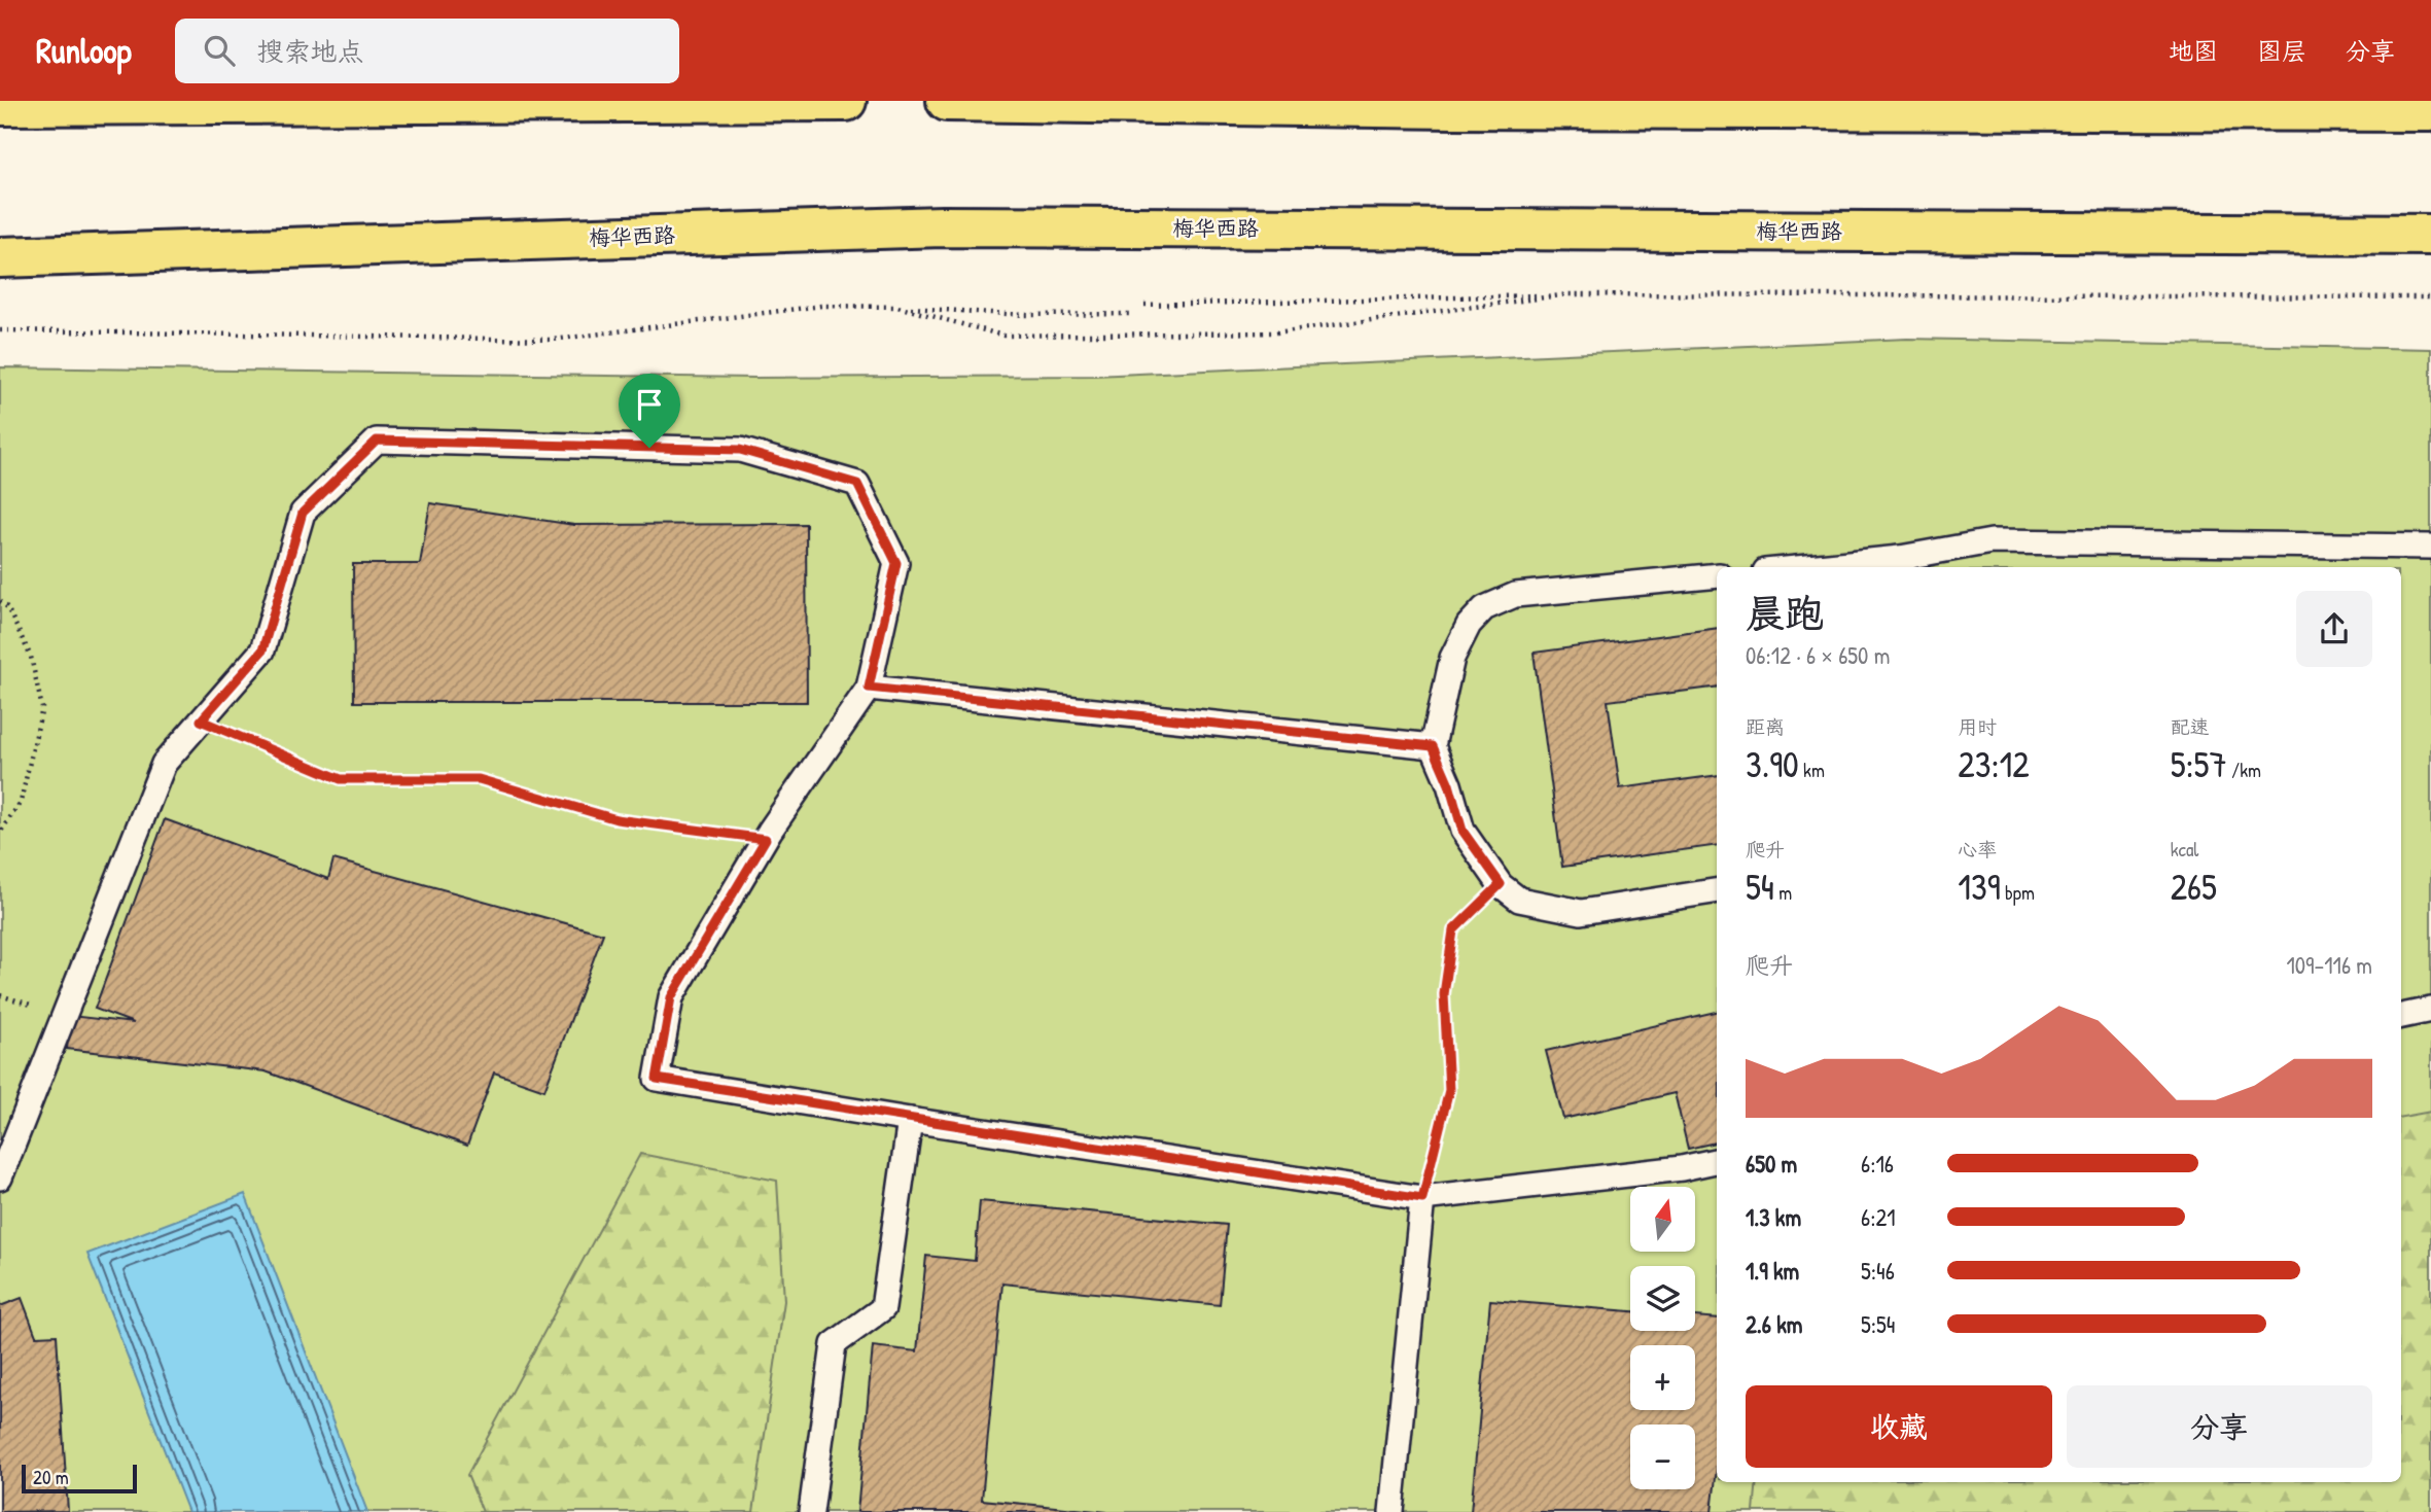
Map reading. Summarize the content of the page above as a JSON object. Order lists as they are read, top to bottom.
{
  "streets": {
    "main road": ["梅华西路"]
  },
  "scale_bar": "20 m",
  "north": "top",
  "page": {
    "header": "Runloop",
    "search": "搜索地点",
    "nav": ["地图", "图层", "分享"],
    "heading": ["晨跑", "06:12 · 6 × 650 m"],
    "stats": [
      ["距离", "3.90 km"],
      ["用时", "23:12"],
      ["配速", "5:57 /km"],
      ["爬升", "54 m"],
      ["心率", "139 bpm"],
      ["kcal", "265"]
    ],
    "chart": ["爬升", "109–116 m"],
    "list": [
      {
        "name": "650 m",
        "note": "6:16"
      },
      {
        "name": "1.3 km",
        "note": "6:21"
      },
      {
        "name": "1.9 km",
        "note": "5:46"
      },
      {
        "name": "2.6 km",
        "note": "5:54"
      }
    ],
    "map_buttons": ["+", "−"],
    "buttons": ["收藏", "分享"],
    "scale": "20 m"
  }
}
